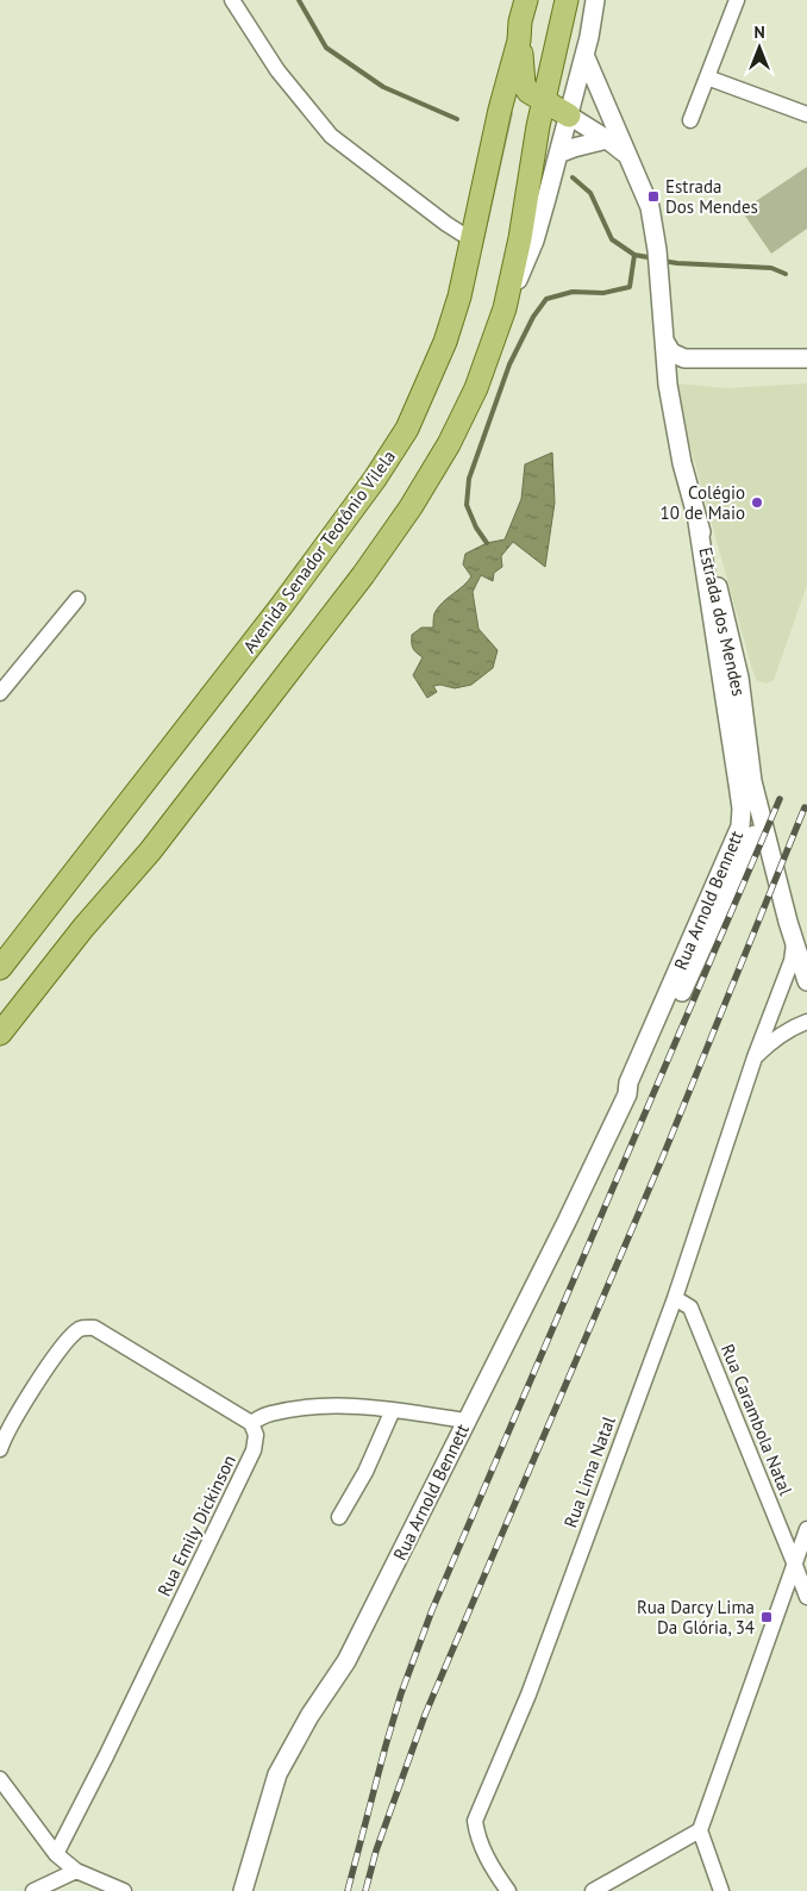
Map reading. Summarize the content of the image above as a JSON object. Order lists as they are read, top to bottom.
{
  "streets": {
    "main road": ["Avenida Senador Teotônio Vilela"],
    "street": [
      "Estrada dos Mendes",
      "Rua Arnold Bennett",
      "Rua Carambola Natal",
      "Rua Lima Natal",
      "Rua Emily Dickinson"
    ]
  },
  "crossings": [
    ["Estrada dos Mendes", "Rua Arnold Bennett"],
    ["Estrada dos Mendes", "Rua Lima Natal"],
    ["Rua Carambola Natal", "Rua Lima Natal"]
  ],
  "places": {
    "transit": ["Estrada Dos Mendes", "Rua Darcy Lima Da Glória, 34"],
    "other": ["Colégio 10 de Maio"]
  },
  "north": "top"
}
